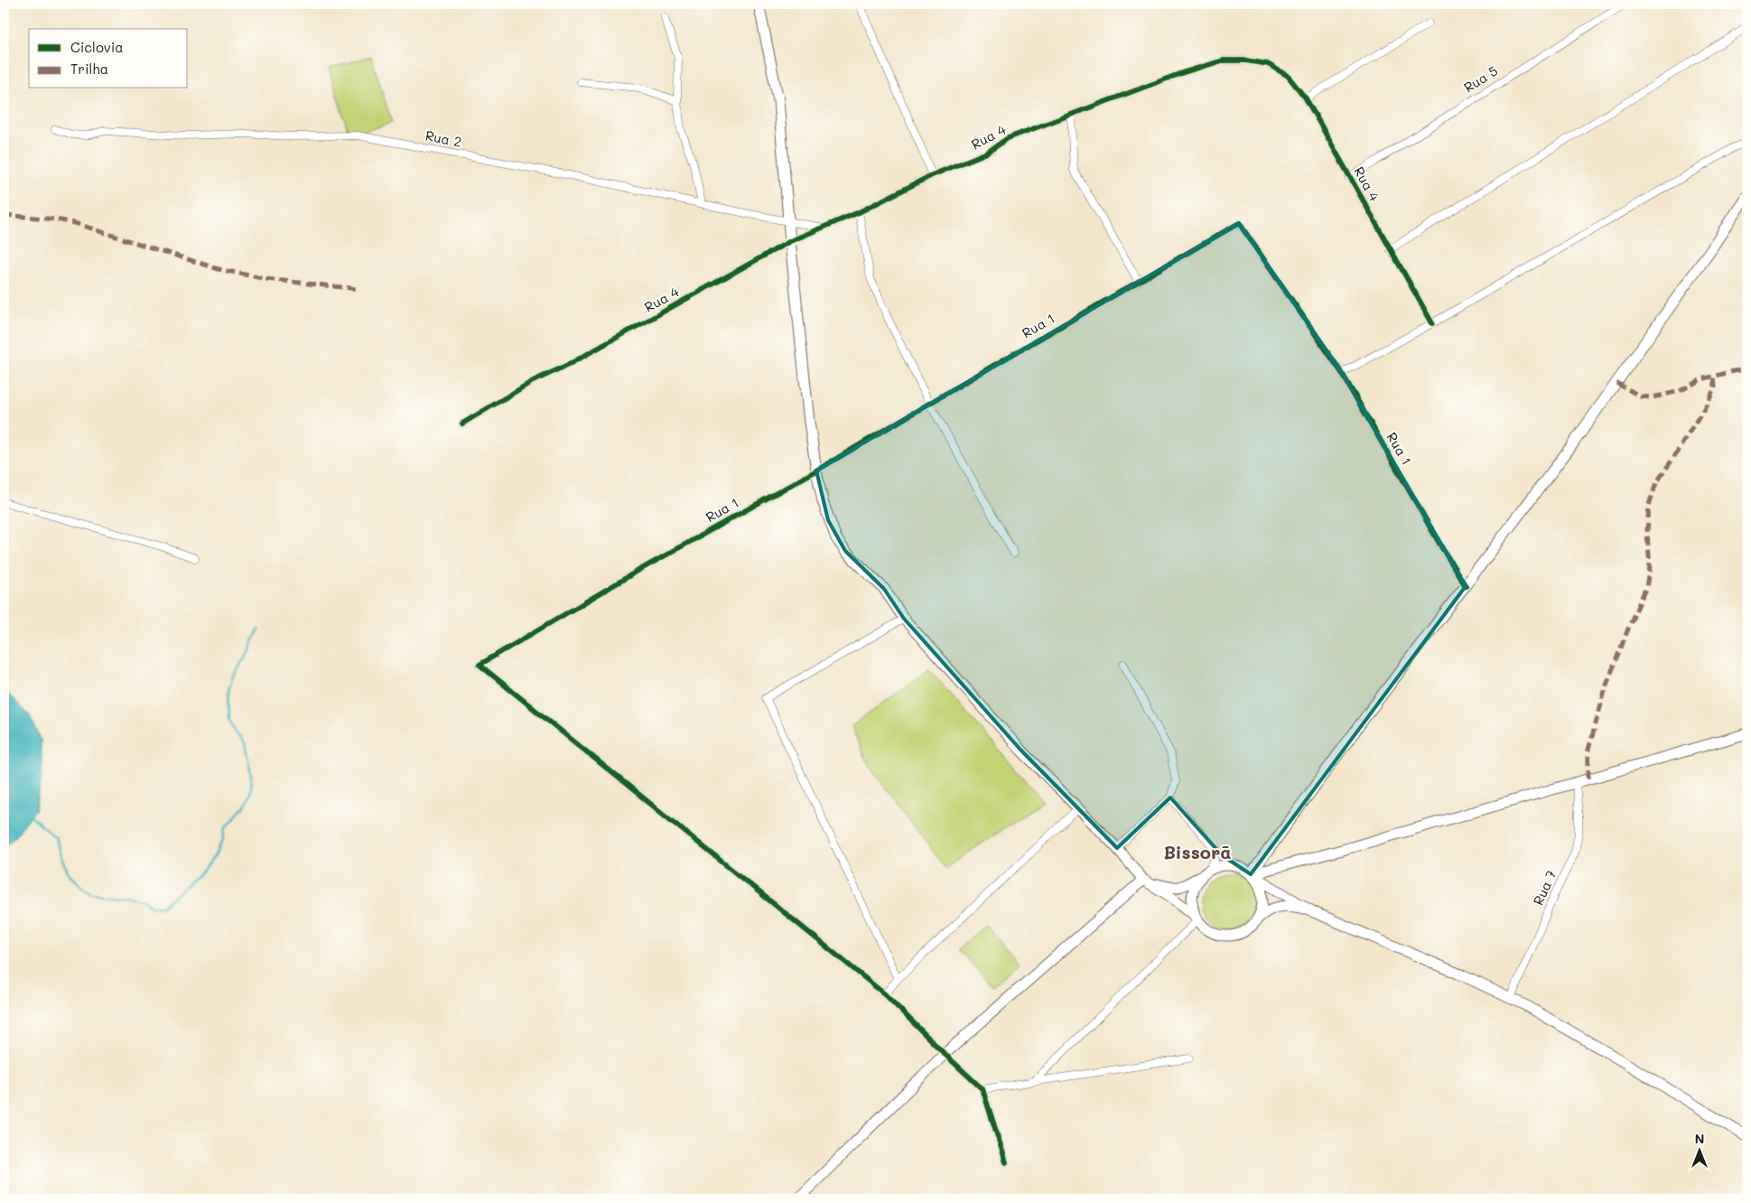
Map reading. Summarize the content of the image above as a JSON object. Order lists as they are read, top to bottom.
{
  "streets": {
    "street": [
      "Rua 5",
      "Rua 4",
      "Rua 2",
      "Rua 1",
      "Rua 7"
    ]
  },
  "crossings": [
    ["Rua 5", "Rua 4"],
    ["Rua 4", "Rua 2"]
  ],
  "districts": ["Bissorã"],
  "legend": ["Ciclovia", "Trilha"],
  "north": "top"
}
